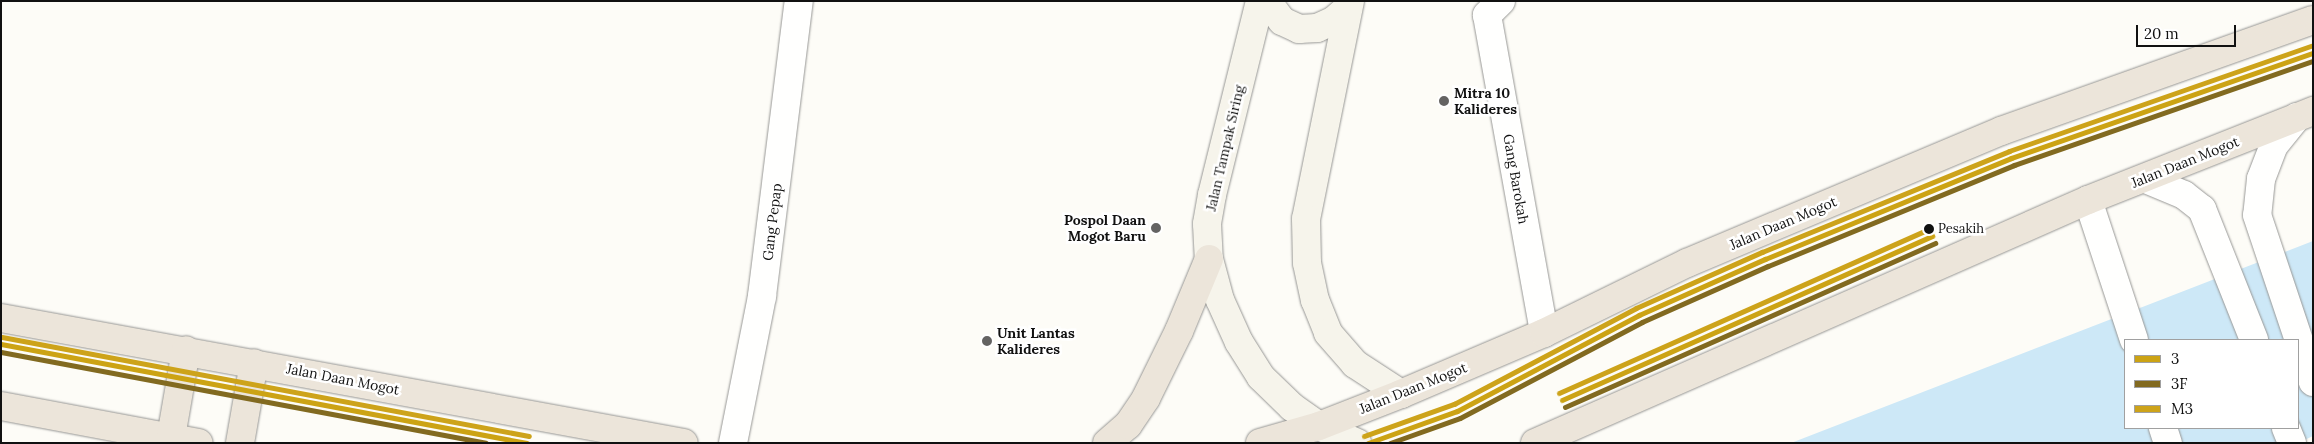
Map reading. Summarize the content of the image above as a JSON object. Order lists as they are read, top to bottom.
{
  "streets": {
    "highway": ["Jalan Daan Mogot"],
    "main road": ["Jalan Tampak Siring"],
    "street": ["Gang Barokah", "Gang Pepap"]
  },
  "crossings": [
    ["Jalan Tampak Siring", "Jalan Daan Mogot"],
    ["Jalan Daan Mogot", "Gang Barokah"]
  ],
  "places": [
    "Mitra 10 Kalideres",
    "Pospol Daan Mogot Baru",
    "Pesakih",
    "Unit Lantas Kalideres"
  ],
  "lines": ["transit line M3", "transit line 3", "transit line 3F"],
  "legend": ["3", "3F", "M3"],
  "scale_bar": "20 m"
}
